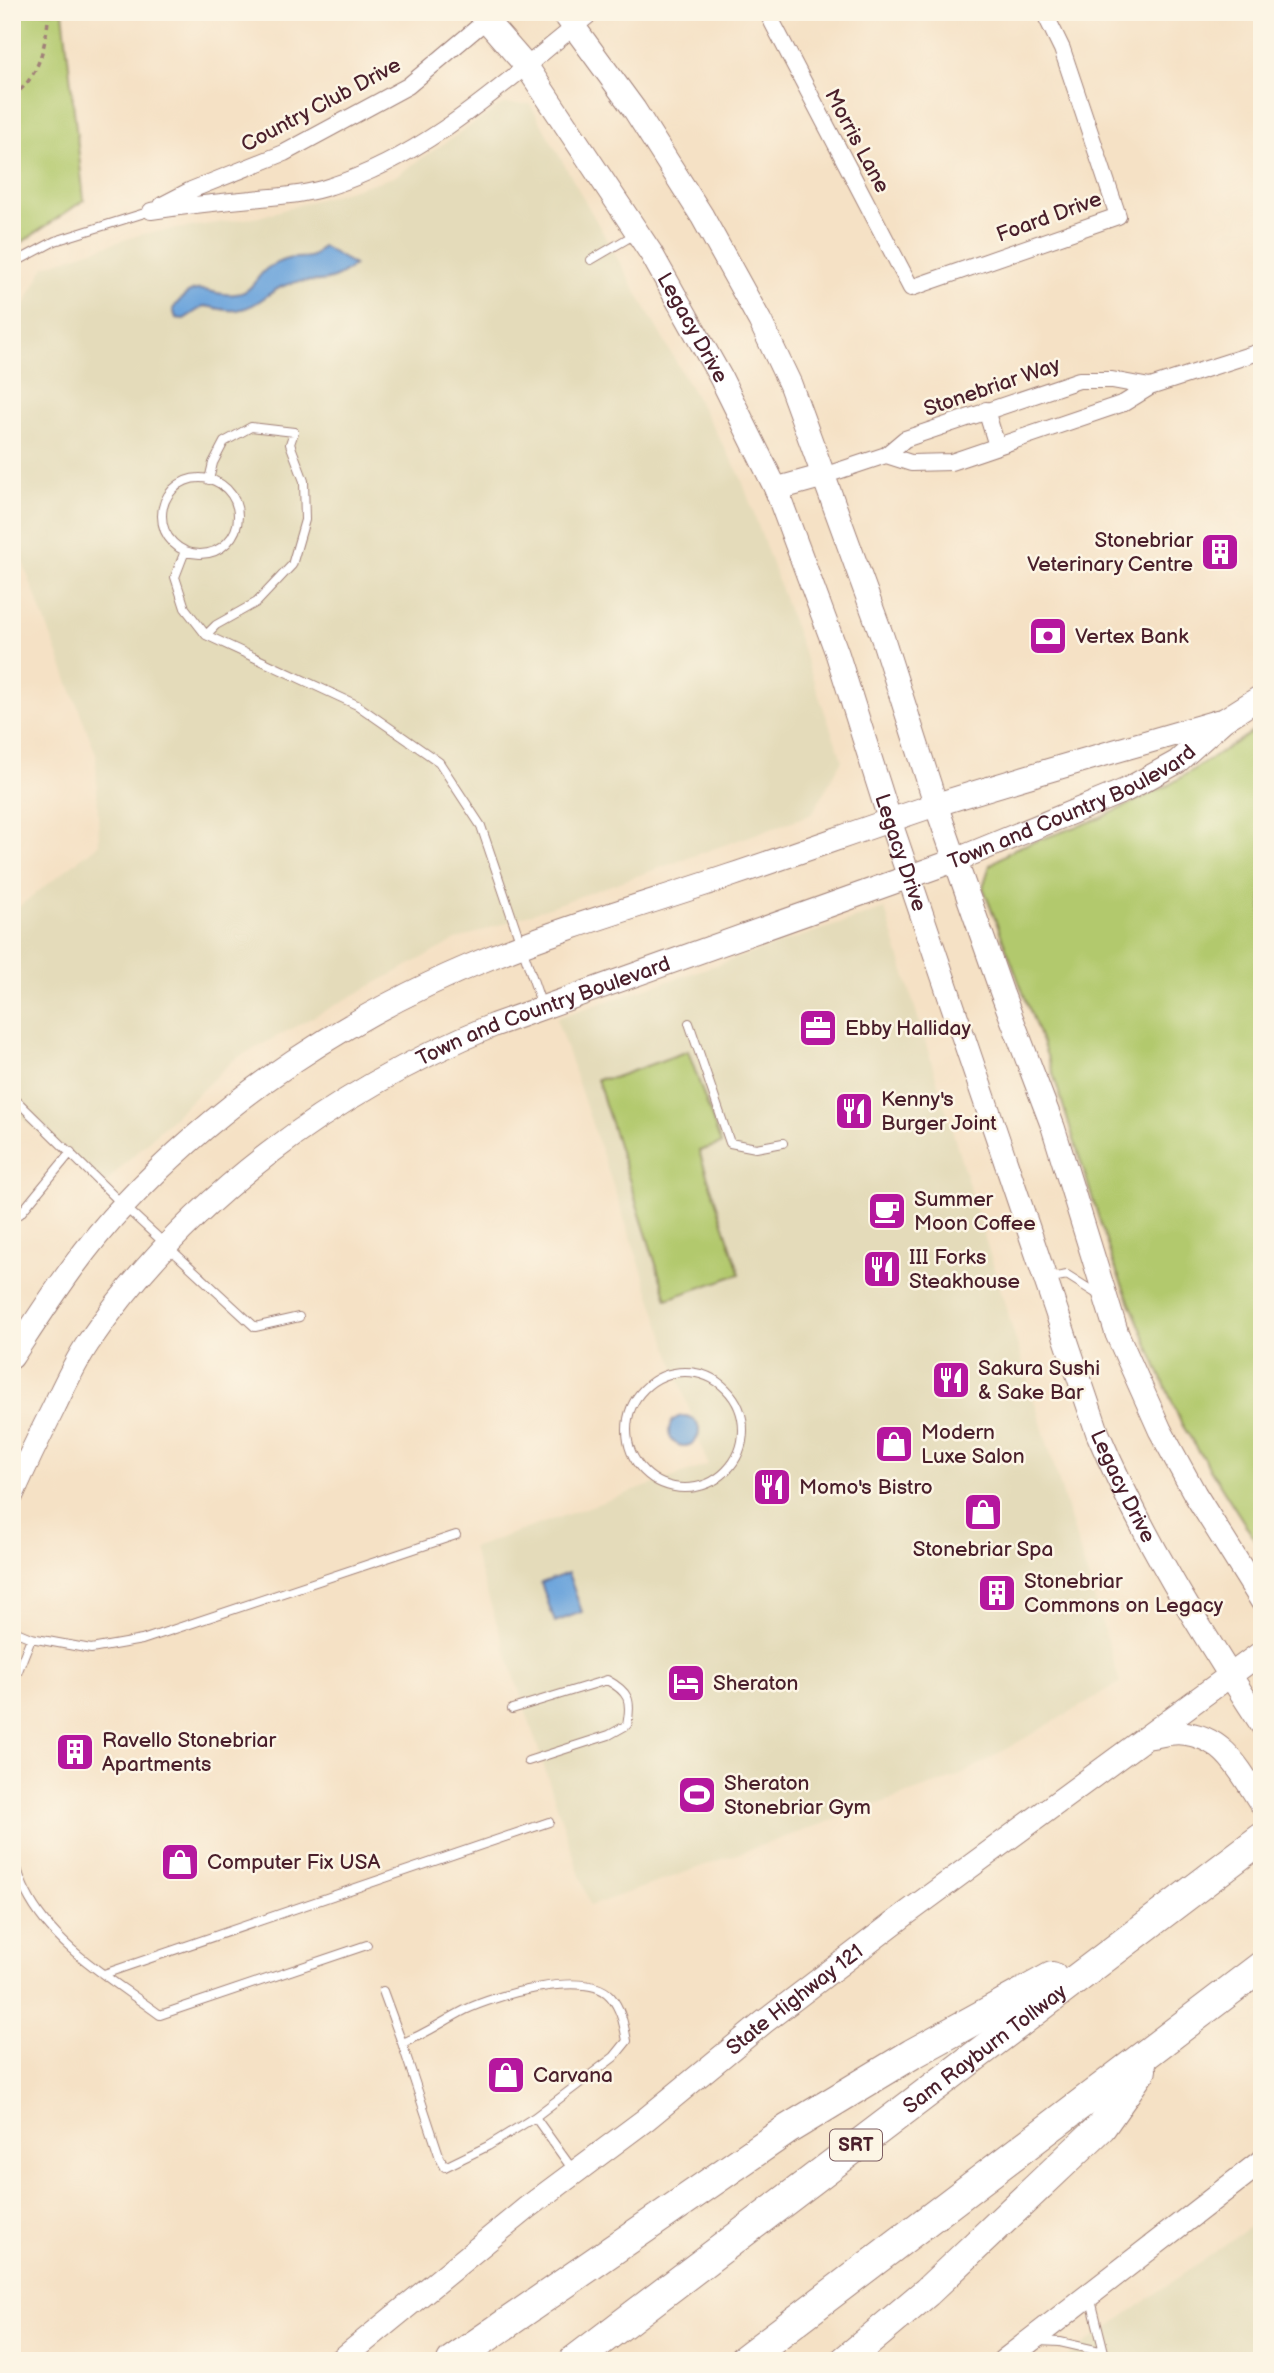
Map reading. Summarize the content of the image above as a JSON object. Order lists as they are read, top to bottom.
{
  "streets": {
    "highway": ["Sam Rayburn Tollway", "SRT"],
    "main road": ["Legacy Drive", "Town and Country Boulevard", "State Highway 121"],
    "street": [
      "Country Club Drive",
      "Morris Lane",
      "Foard Drive",
      "Stonebriar Way"
    ]
  },
  "crossings": [
    ["Country Club Drive", "Legacy Drive"],
    ["Morris Lane", "Foard Drive"],
    ["Legacy Drive", "Town and Country Boulevard"],
    ["Legacy Drive", "State Highway 121"]
  ],
  "places": {
    "building": ["Stonebriar Veterinary Centre", "Stonebriar Commons on Legacy", "Ravello Stonebriar Apartments"],
    "bank": ["Vertex Bank"],
    "office": ["Ebby Halliday"],
    "restaurant": [
      "Kenny's Burger Joint",
      "III Forks Steakhouse",
      "Sakura Sushi & Sake Bar",
      "Momo's Bistro"
    ],
    "cafe": ["Summer Moon Coffee"],
    "shop": [
      "Modern Luxe Salon",
      "Stonebriar Spa",
      "Computer Fix USA",
      "Carvana"
    ],
    "hotel": ["Sheraton"],
    "sports": ["Sheraton Stonebriar Gym"]
  }
}
